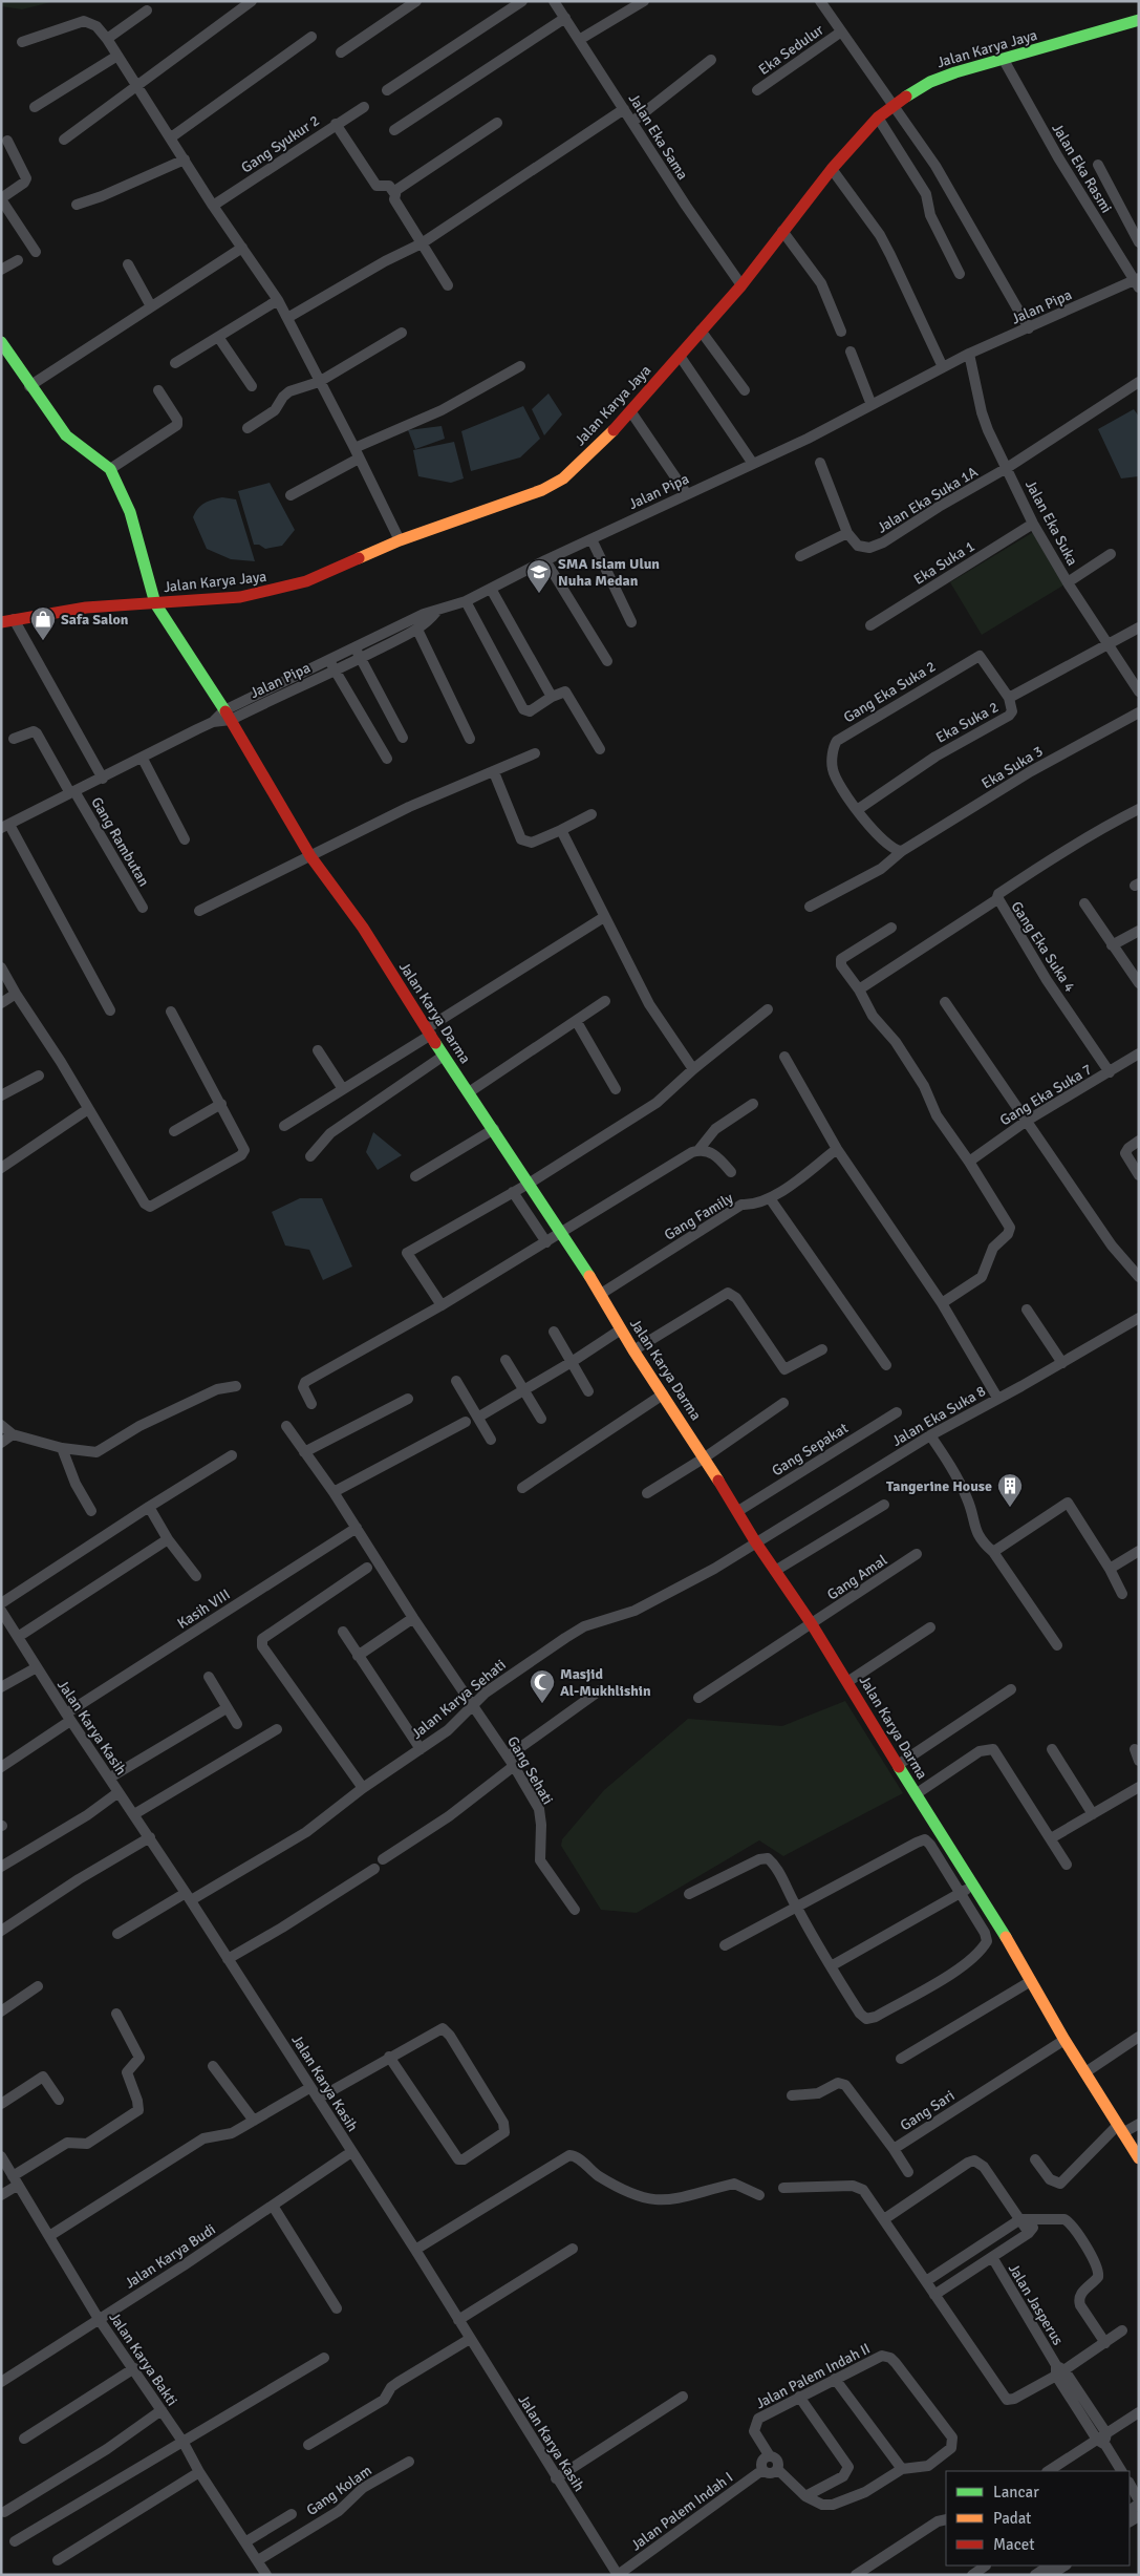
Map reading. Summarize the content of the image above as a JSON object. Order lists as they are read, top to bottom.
{
  "streets": {
    "street": [
      "Jalan Karya Jaya",
      "Eka Sedulur",
      "Jalan Eka Sama",
      "Gang Syukur 2",
      "Jalan Eka Rasmi",
      "Jalan Pipa",
      "Jalan Eka Suka 1A",
      "Jalan Eka Suka",
      "Eka Suka 1",
      "Gang Eka Suka 2",
      "Eka Suka 2",
      "Eka Suka 3",
      "Gang Rambutan",
      "Gang Eka Suka 4",
      "Jalan Karya Darma",
      "Gang Eka Suka 7",
      "Gang Family",
      "Jalan Eka Suka 8",
      "Gang Sepakat",
      "Gang Amal",
      "Kasih VIII",
      "Jalan Karya Sehati",
      "Jalan Karya Kasih",
      "Gang Sehati",
      "Gang Sari",
      "Jalan Karya Budi",
      "Jalan Jasperus",
      "Jalan Karya Bakti",
      "Jalan Palem Indah II",
      "Gang Kolam",
      "Jalan Palem Indah I"
    ]
  },
  "crossings": [
    ["Jalan Karya Jaya", "Jalan Eka Sama"],
    ["Jalan Karya Jaya", "Jalan Eka Rasmi"],
    ["Jalan Karya Jaya", "Jalan Karya Darma"],
    ["Jalan Eka Rasmi", "Jalan Pipa"],
    ["Jalan Pipa", "Jalan Eka Suka"],
    ["Jalan Eka Suka 1A", "Jalan Eka Suka"],
    ["Jalan Eka Suka", "Eka Suka 1"],
    ["Jalan Eka Suka", "Eka Suka 2"],
    ["Gang Eka Suka 2", "Eka Suka 2"],
    ["Gang Eka Suka 4", "Gang Eka Suka 7"],
    ["Jalan Karya Darma", "Gang Family"],
    ["Jalan Karya Darma", "Jalan Eka Suka 8"],
    ["Jalan Karya Darma", "Gang Sepakat"],
    ["Jalan Karya Darma", "Gang Amal"],
    ["Jalan Karya Darma", "Jalan Karya Sehati"],
    ["Jalan Karya Darma", "Gang Sari"],
    ["Jalan Eka Suka 8", "Jalan Karya Sehati"],
    ["Kasih VIII", "Jalan Karya Kasih"],
    ["Kasih VIII", "Gang Sehati"],
    ["Jalan Karya Sehati", "Jalan Karya Kasih"],
    ["Jalan Karya Sehati", "Gang Sehati"],
    ["Jalan Karya Kasih", "Jalan Karya Budi"],
    ["Jalan Karya Kasih", "Jalan Palem Indah I"],
    ["Jalan Karya Budi", "Jalan Karya Bakti"],
    ["Jalan Karya Bakti", "Gang Kolam"],
    ["Jalan Palem Indah II", "Jalan Palem Indah I"]
  ],
  "places": {
    "school or university": ["SMA Islam Ulun Nuha Medan"],
    "shop": ["Safa Salon"],
    "building": ["Tangerine House"],
    "mosque": ["Masjid Al-Mukhlishin"]
  },
  "legend": ["Lancar", "Padat", "Macet"]
}
